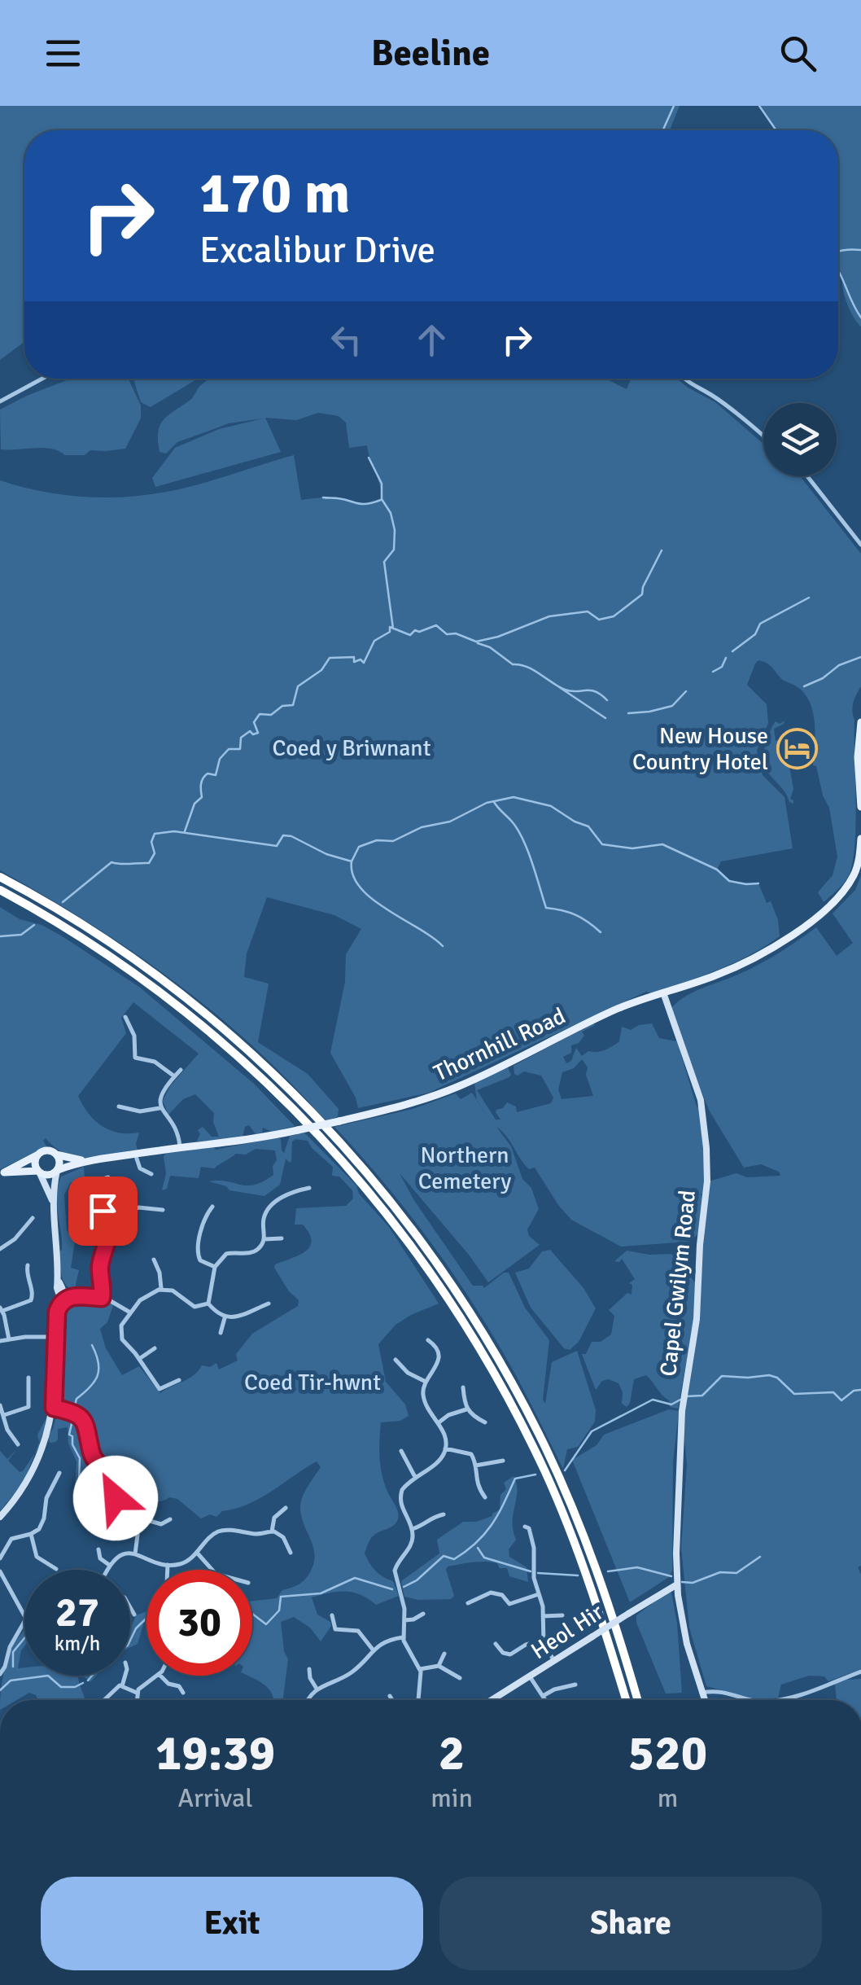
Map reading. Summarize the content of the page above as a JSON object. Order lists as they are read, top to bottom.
{
  "streets": {
    "main road": ["Thornhill Road"],
    "street": ["Capel Gwilym Road", "Heol Hir"]
  },
  "crossings": [
    ["Thornhill Road", "Capel Gwilym Road"],
    ["Capel Gwilym Road", "Heol Hir"]
  ],
  "parks": ["Coed y Briwnant", "Northern Cemetery", "Coed Tir-hwnt"],
  "places": {
    "hotel": ["New House Country Hotel"]
  },
  "page": {
    "header": "Beeline",
    "turn": ["170 m", "Excalibur Drive"],
    "speed": "27 km/h",
    "limit": "30",
    "eta": [
      "19:39",
      "Arrival",
      "2",
      "min",
      "520",
      "m"
    ],
    "buttons": ["Exit", "Share"]
  }
}
